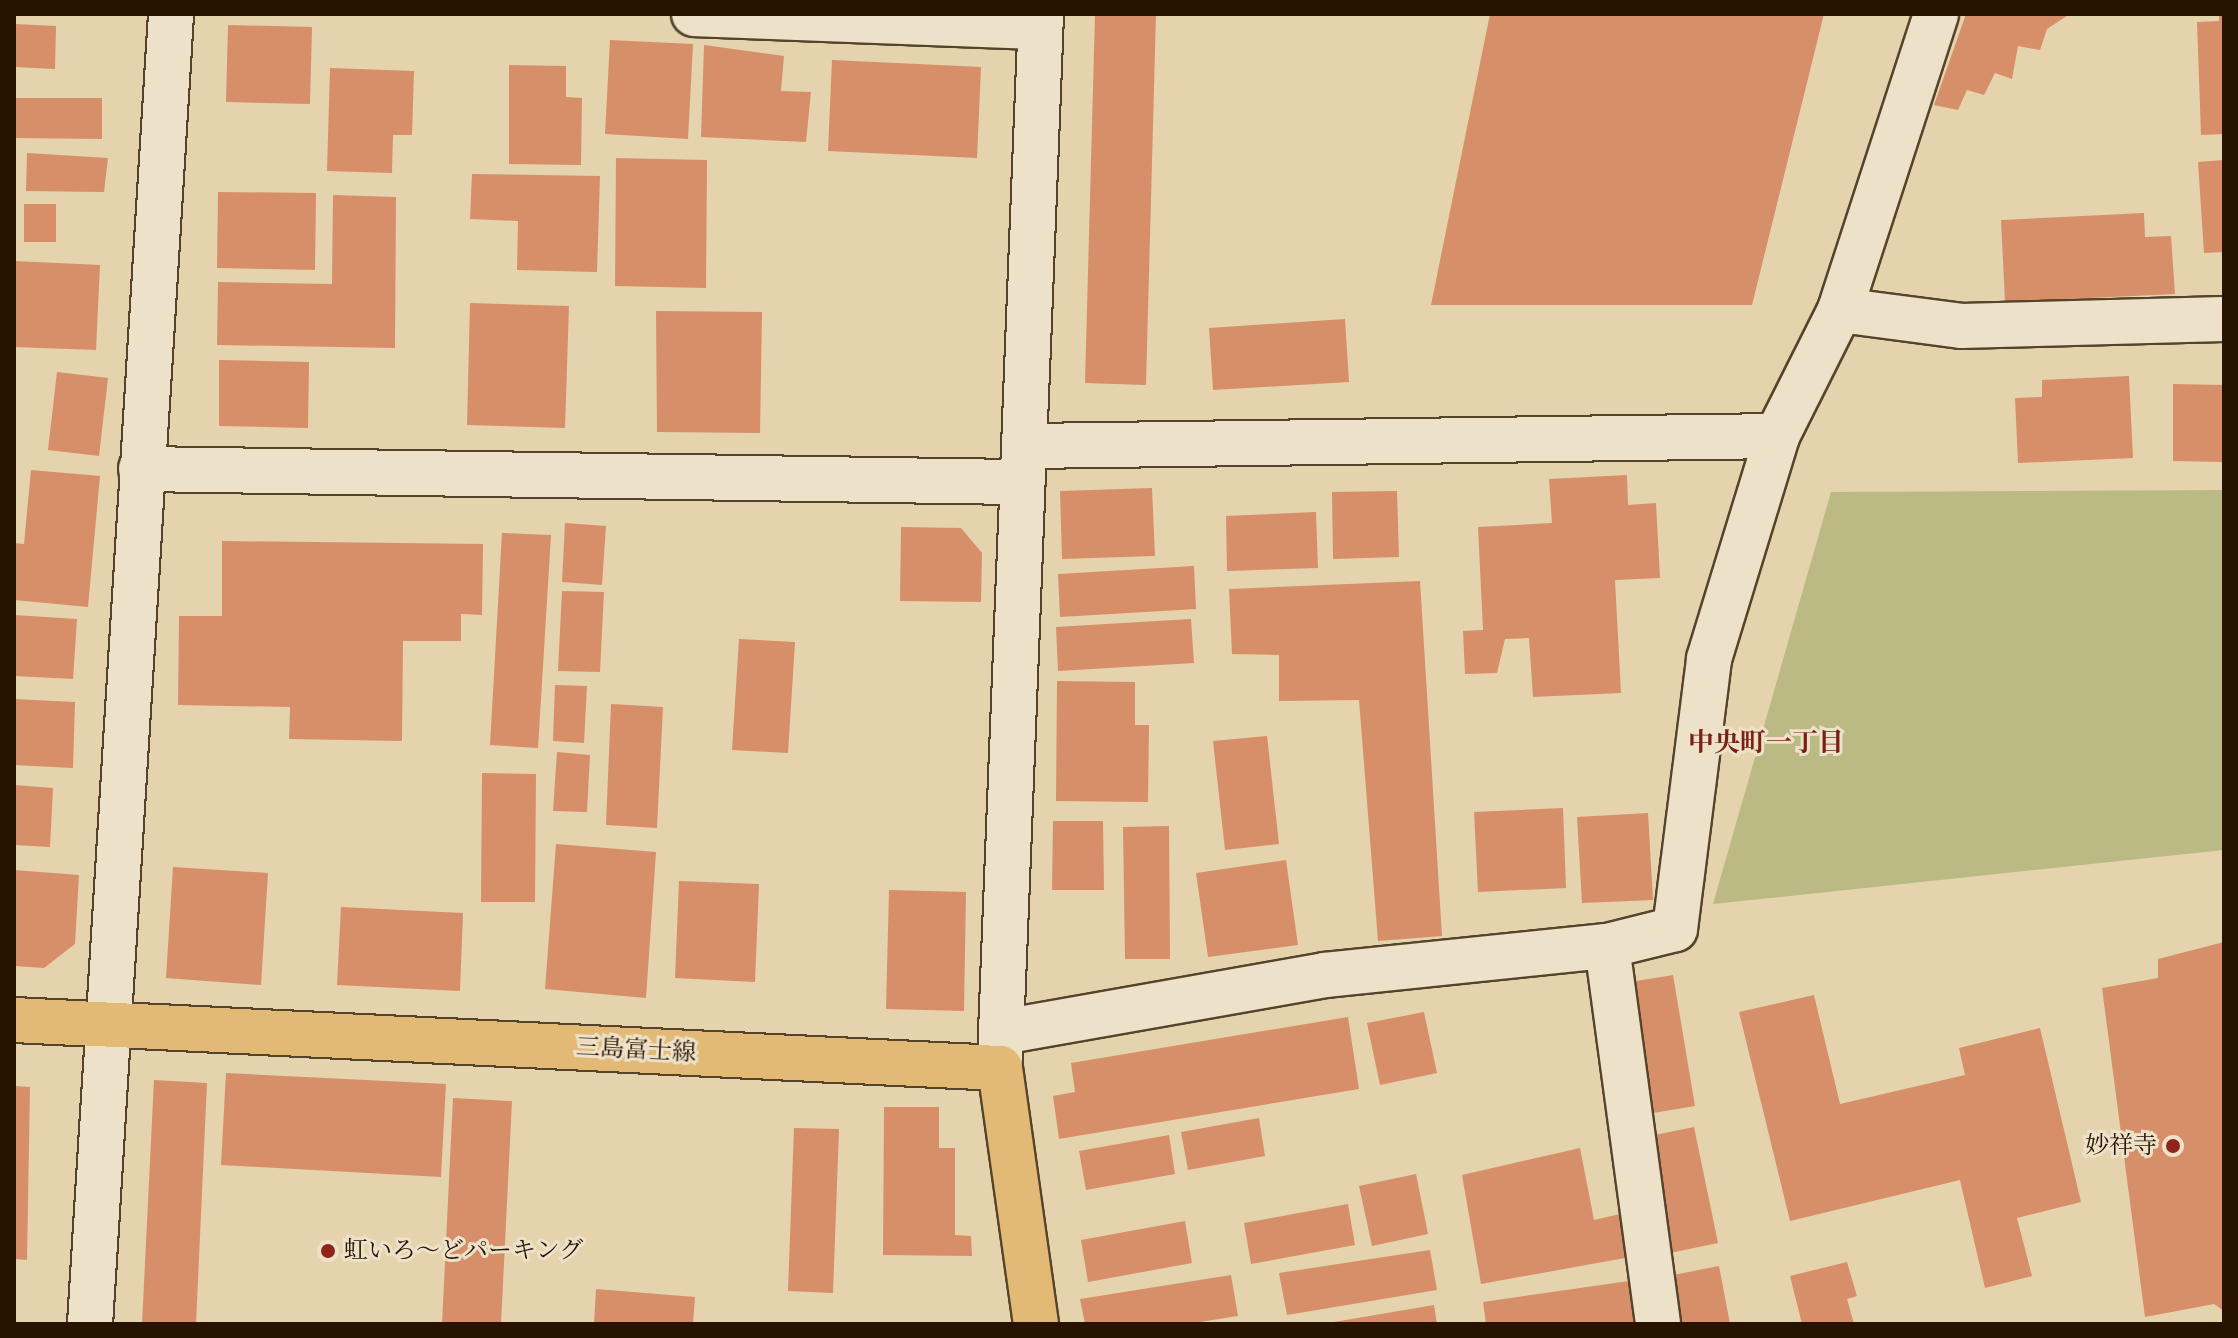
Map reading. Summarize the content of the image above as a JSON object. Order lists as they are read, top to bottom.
{
  "streets": {
    "main road": ["三島富士線"]
  },
  "districts": ["中央町一丁目"],
  "places": ["妙祥寺", "虹いろ～どパーキング"]
}
